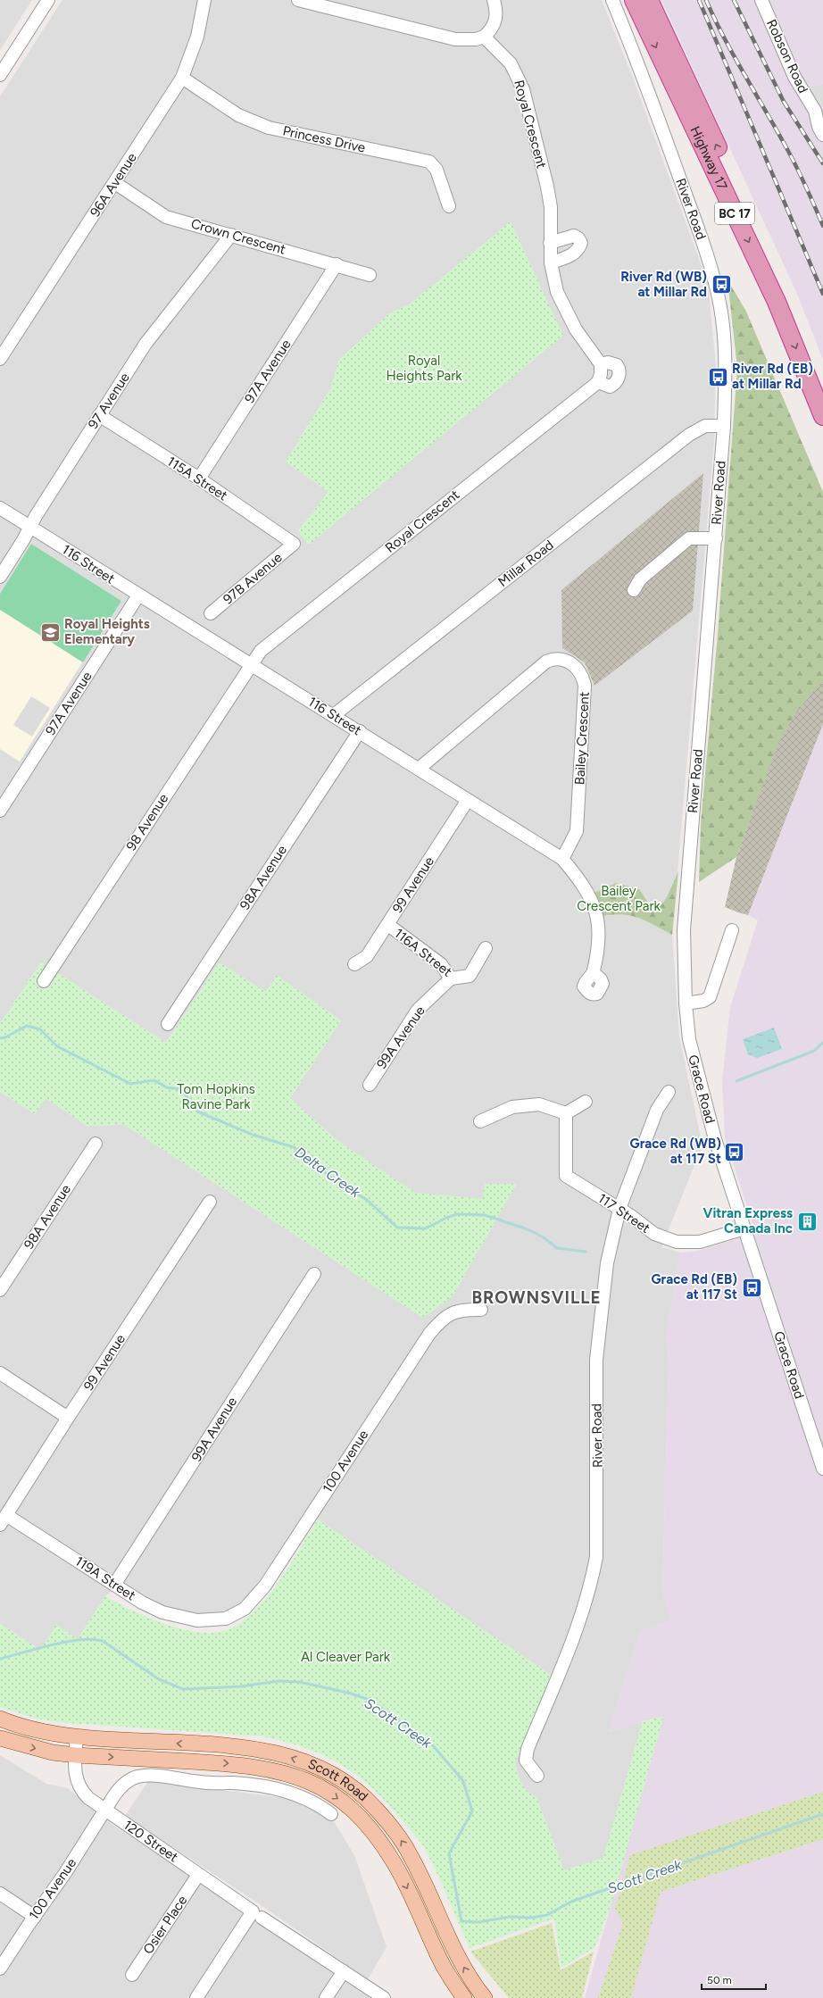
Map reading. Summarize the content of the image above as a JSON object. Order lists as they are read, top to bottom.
{
  "streets": {
    "highway": ["Highway 17", "BC 17"],
    "main road": ["Scott Road"],
    "street": [
      "Robson Road",
      "Royal Crescent",
      "Princess Drive",
      "96A Avenue",
      "River Road",
      "Crown Crescent",
      "97A Avenue",
      "97 Avenue",
      "115A Street",
      "Millar Road",
      "116 Street",
      "97B Avenue",
      "Bailey Crescent",
      "98 Avenue",
      "98A Avenue",
      "99 Avenue",
      "116A Street",
      "99A Avenue",
      "Grace Road",
      "117 Street",
      "100 Avenue",
      "119A Street",
      "120 Street",
      "Osier Place"
    ]
  },
  "crossings": [
    ["Royal Crescent", "116 Street"],
    ["Royal Crescent", "98 Avenue"],
    ["Princess Drive", "96A Avenue"],
    ["96A Avenue", "Crown Crescent"],
    ["River Road", "Millar Road"],
    ["River Road", "Grace Road"],
    ["River Road", "117 Street"],
    ["Crown Crescent", "97A Avenue"],
    ["Crown Crescent", "97 Avenue"],
    ["97A Avenue", "115A Street"],
    ["97A Avenue", "116 Street"],
    ["97 Avenue", "115A Street"],
    ["97 Avenue", "116 Street"],
    ["115A Street", "97B Avenue"],
    ["Millar Road", "116 Street"],
    ["116 Street", "Bailey Crescent"],
    ["116 Street", "98 Avenue"],
    ["116 Street", "98A Avenue"],
    ["116 Street", "99 Avenue"],
    ["99 Avenue", "116A Street"],
    ["99 Avenue", "119A Street"],
    ["116A Street", "99A Avenue"],
    ["99A Avenue", "119A Street"],
    ["Grace Road", "117 Street"],
    ["100 Avenue", "119A Street"],
    ["100 Avenue", "120 Street"],
    ["Scott Road", "120 Street"],
    ["120 Street", "Osier Place"]
  ],
  "districts": ["BROWNSVILLE"],
  "water": ["Delta Creek", "Scott Creek"],
  "parks": [
    "Royal Heights Park",
    "Bailey Crescent Park",
    "Tom Hopkins Ravine Park",
    "Al Cleaver Park"
  ],
  "places": {
    "bus stop": [
      "River Rd (WB) at Millar Rd",
      "River Rd (EB) at Millar Rd",
      "Grace Rd (WB) at 117 St",
      "Grace Rd (EB) at 117 St"
    ],
    "school or university": ["Royal Heights Elementary"],
    "building": ["Vitran Express Canada Inc"]
  },
  "scale_bar": "50 m"
}
